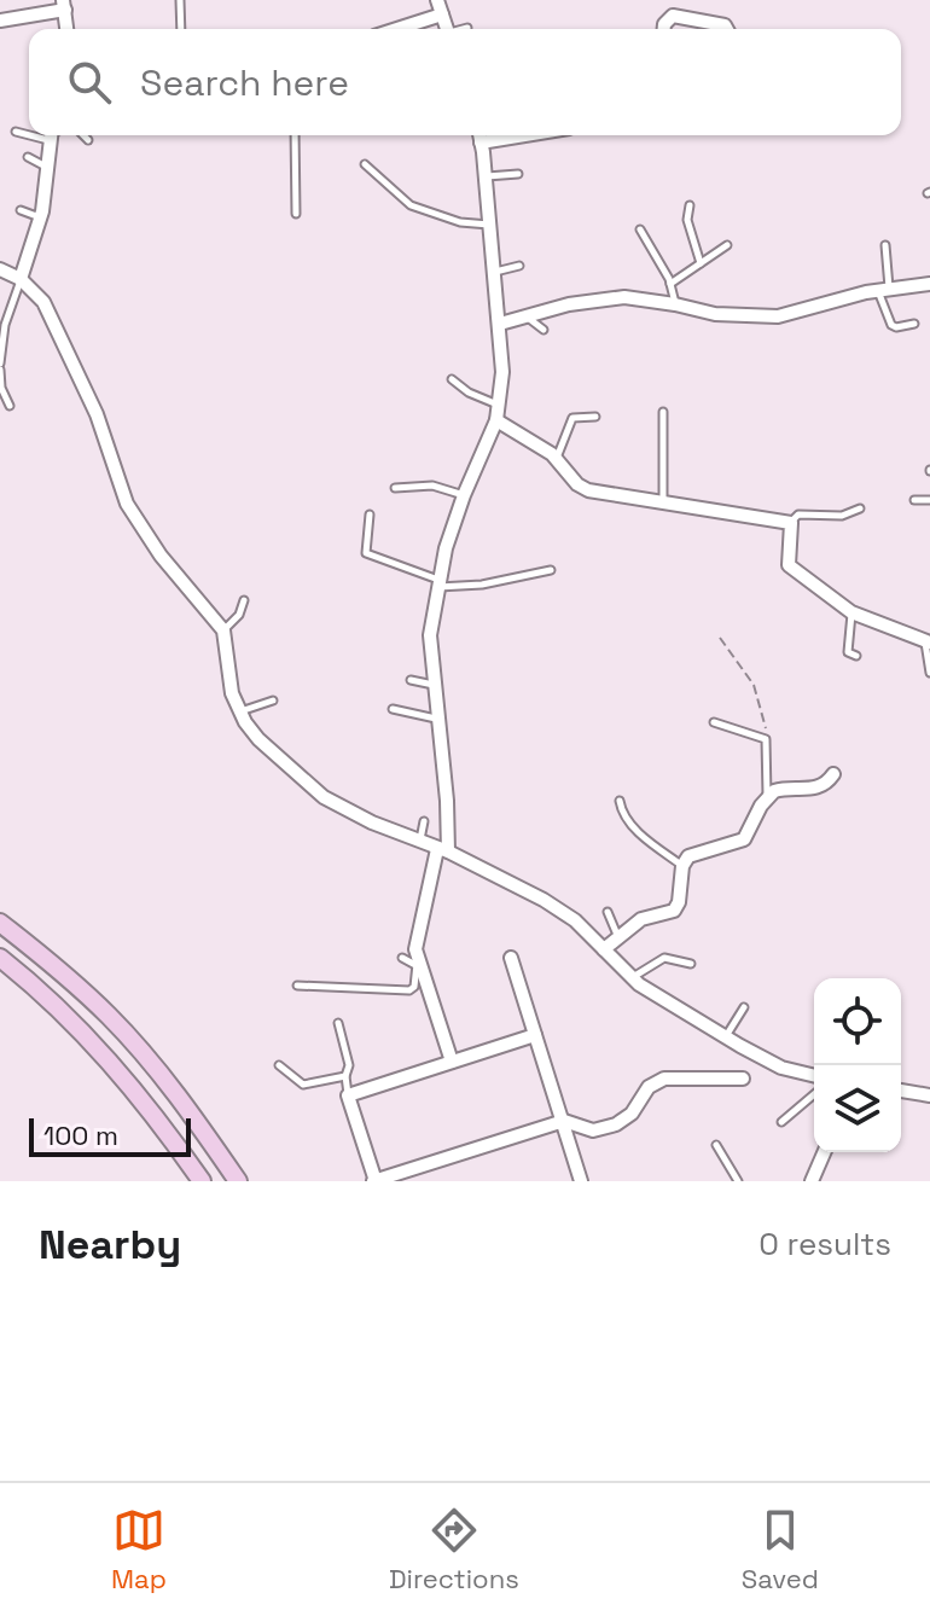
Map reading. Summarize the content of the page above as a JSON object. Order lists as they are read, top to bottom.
{
  "scale_bar": "100 m",
  "page": {
    "search": "Search here",
    "scale": "100 m",
    "heading": ["Nearby", "0 results"],
    "nav": ["Map", "Directions", "Saved"]
  }
}
